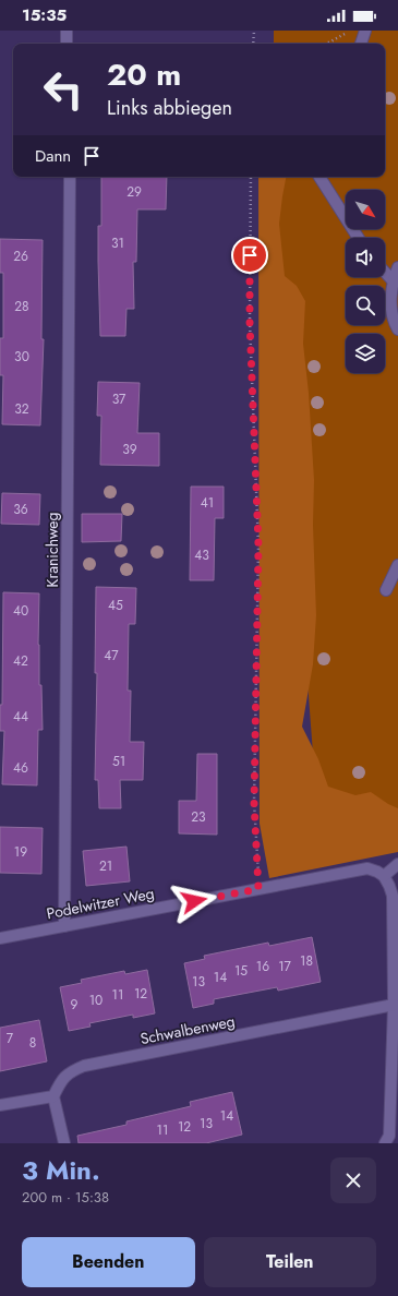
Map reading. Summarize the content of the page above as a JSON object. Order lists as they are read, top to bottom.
{
  "streets": {
    "street": ["Kranichweg", "Podelwitzer Weg", "Schwalbenweg"]
  },
  "crossings": [
    ["Kranichweg", "Podelwitzer Weg"]
  ],
  "house_numbers": [
    "29",
    "31",
    "26",
    "28",
    "30",
    "37",
    "32",
    "39",
    "41",
    "36",
    "43",
    "45",
    "40",
    "47",
    "42",
    "44",
    "51",
    "46",
    "23",
    "19",
    "21",
    "18",
    "16",
    "17",
    "15",
    "14",
    "13",
    "12",
    "11",
    "10",
    "9",
    "7",
    "8",
    "14",
    "13",
    "12",
    "11"
  ],
  "north": "bottom right",
  "page": {
    "status": "15:35",
    "turn": ["20 m", "Links abbiegen"],
    "then": "Dann",
    "heading": ["3 Min.", "200 m · 15:38"],
    "buttons": ["Beenden", "Teilen"]
  }
}
